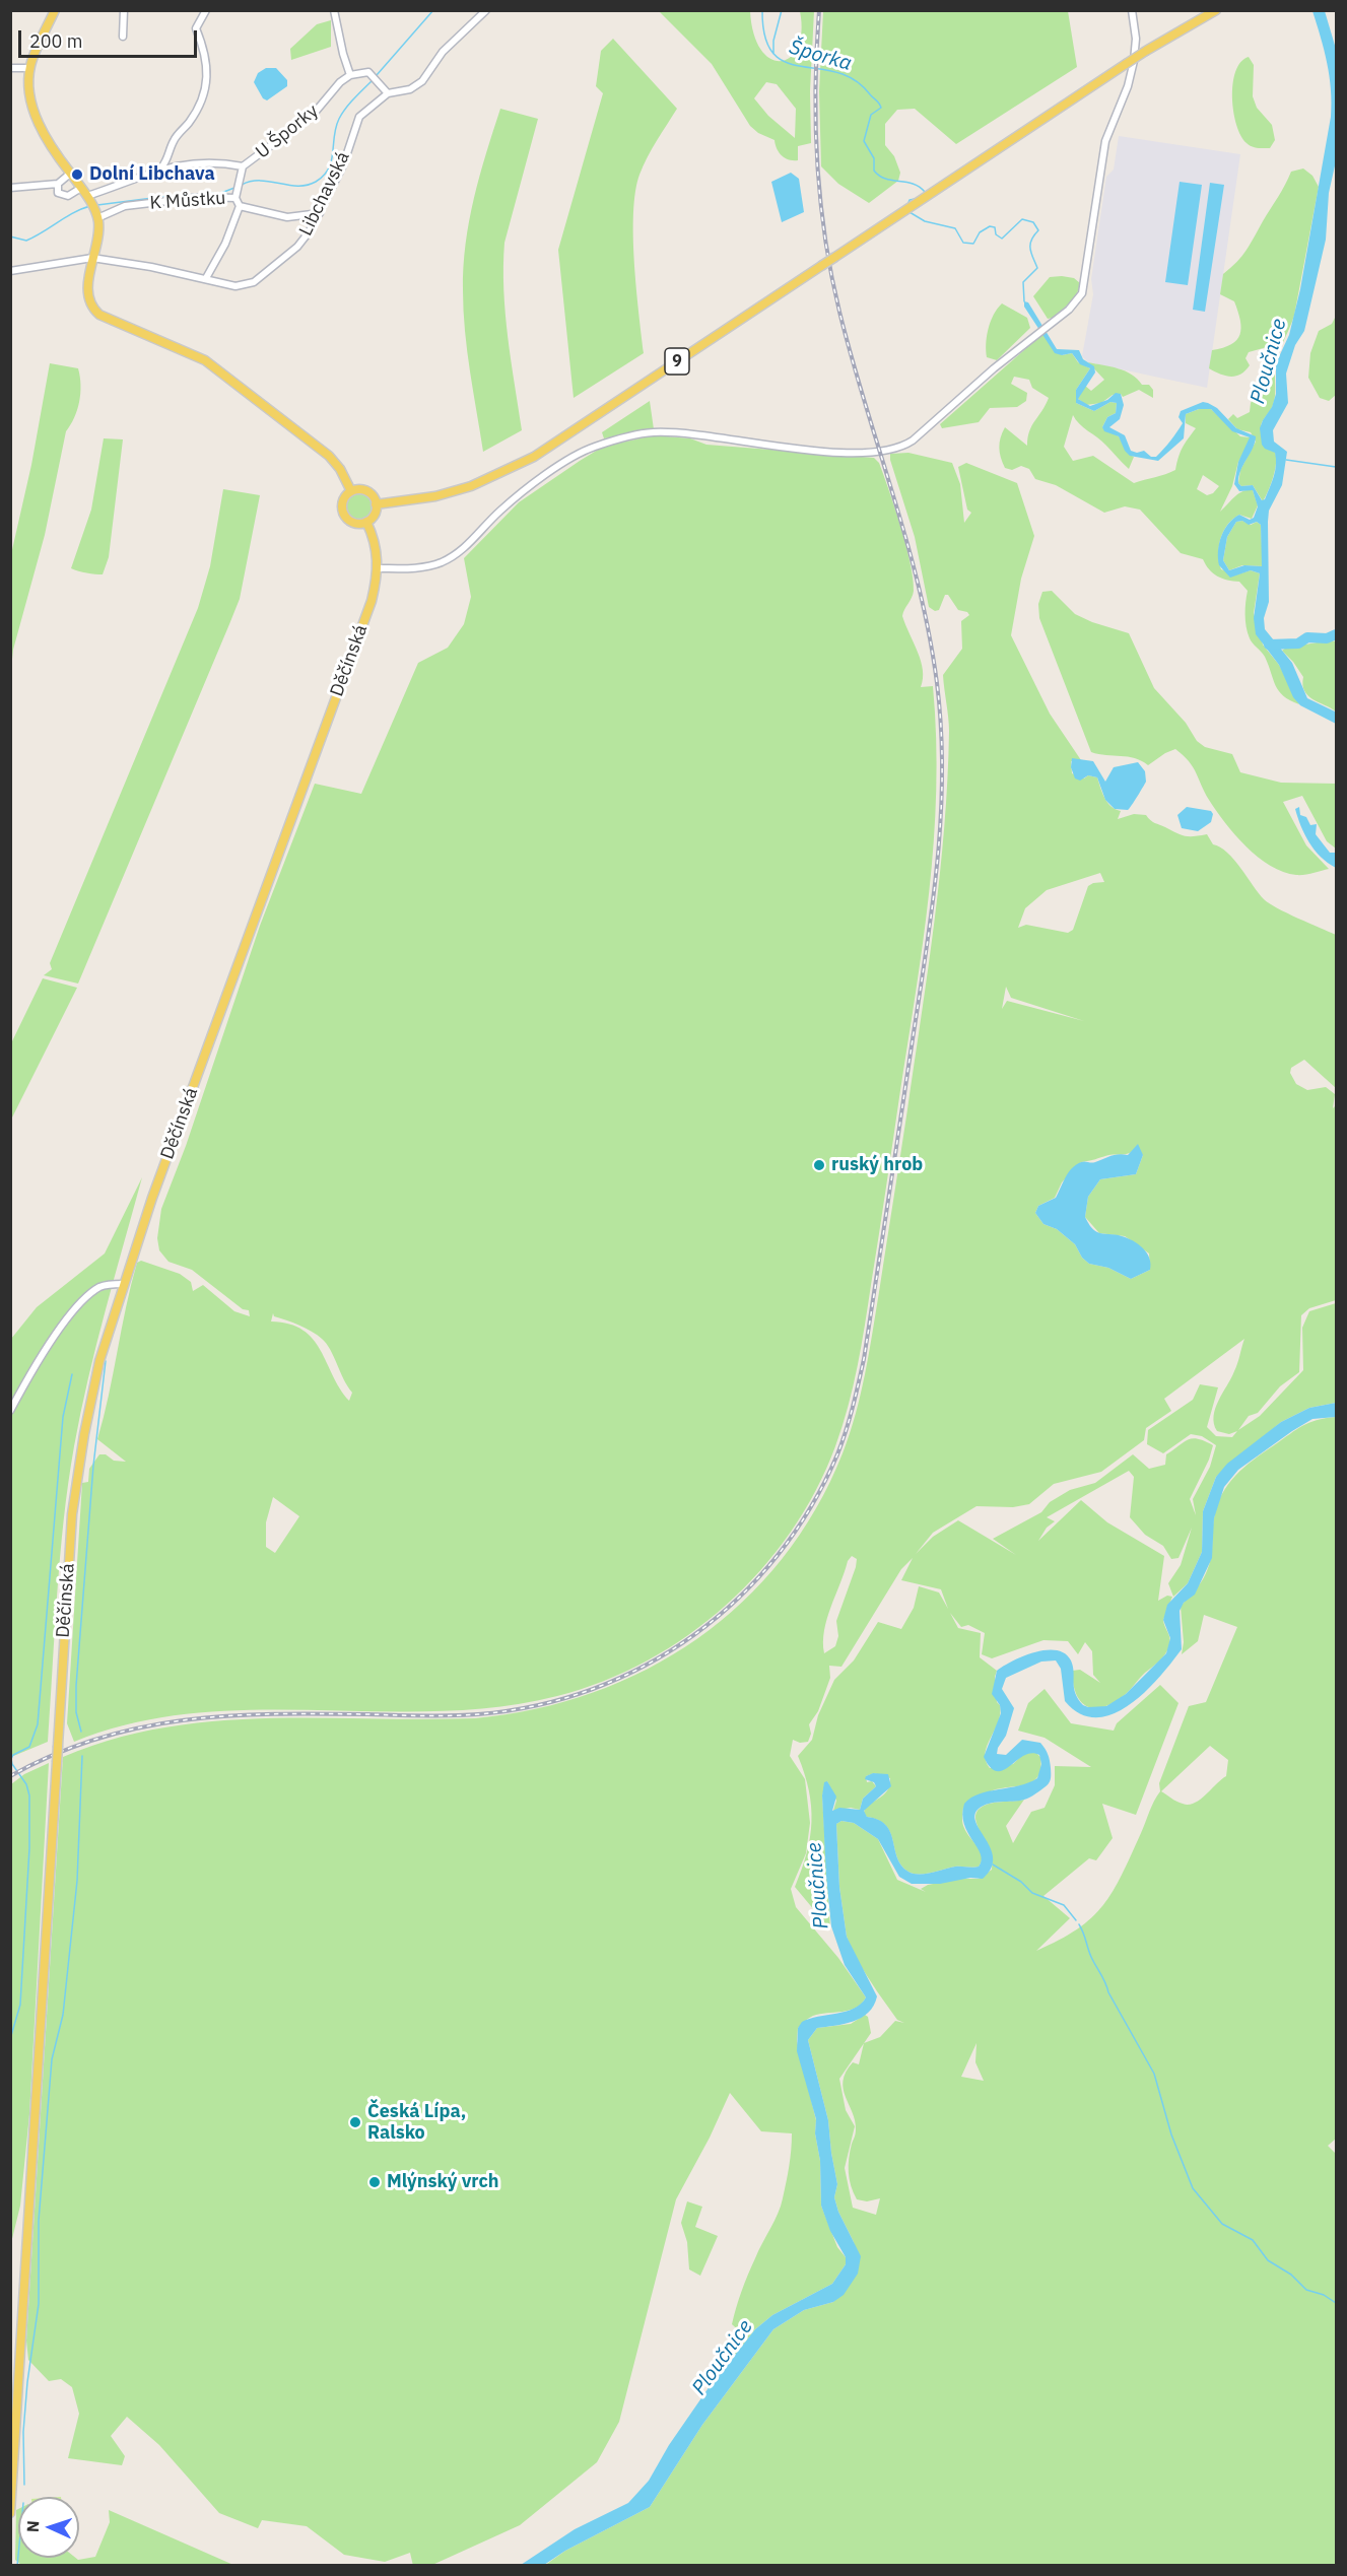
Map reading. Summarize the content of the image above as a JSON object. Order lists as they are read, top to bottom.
{
  "streets": {
    "main road": ["9", "Děčínská"],
    "street": ["U Šporky", "Libchavská", "K Můstku"]
  },
  "crossings": [
    ["Libchavská", "K Můstku"],
    ["9", "Děčínská"]
  ],
  "water": ["Šporka", "Ploučnice"],
  "places": [
    "Dolní Libchava",
    "ruský hrob",
    "Česká Lípa, Ralsko",
    "Mlýnský vrch"
  ],
  "scale_bar": "200 m",
  "north": "left"
}
